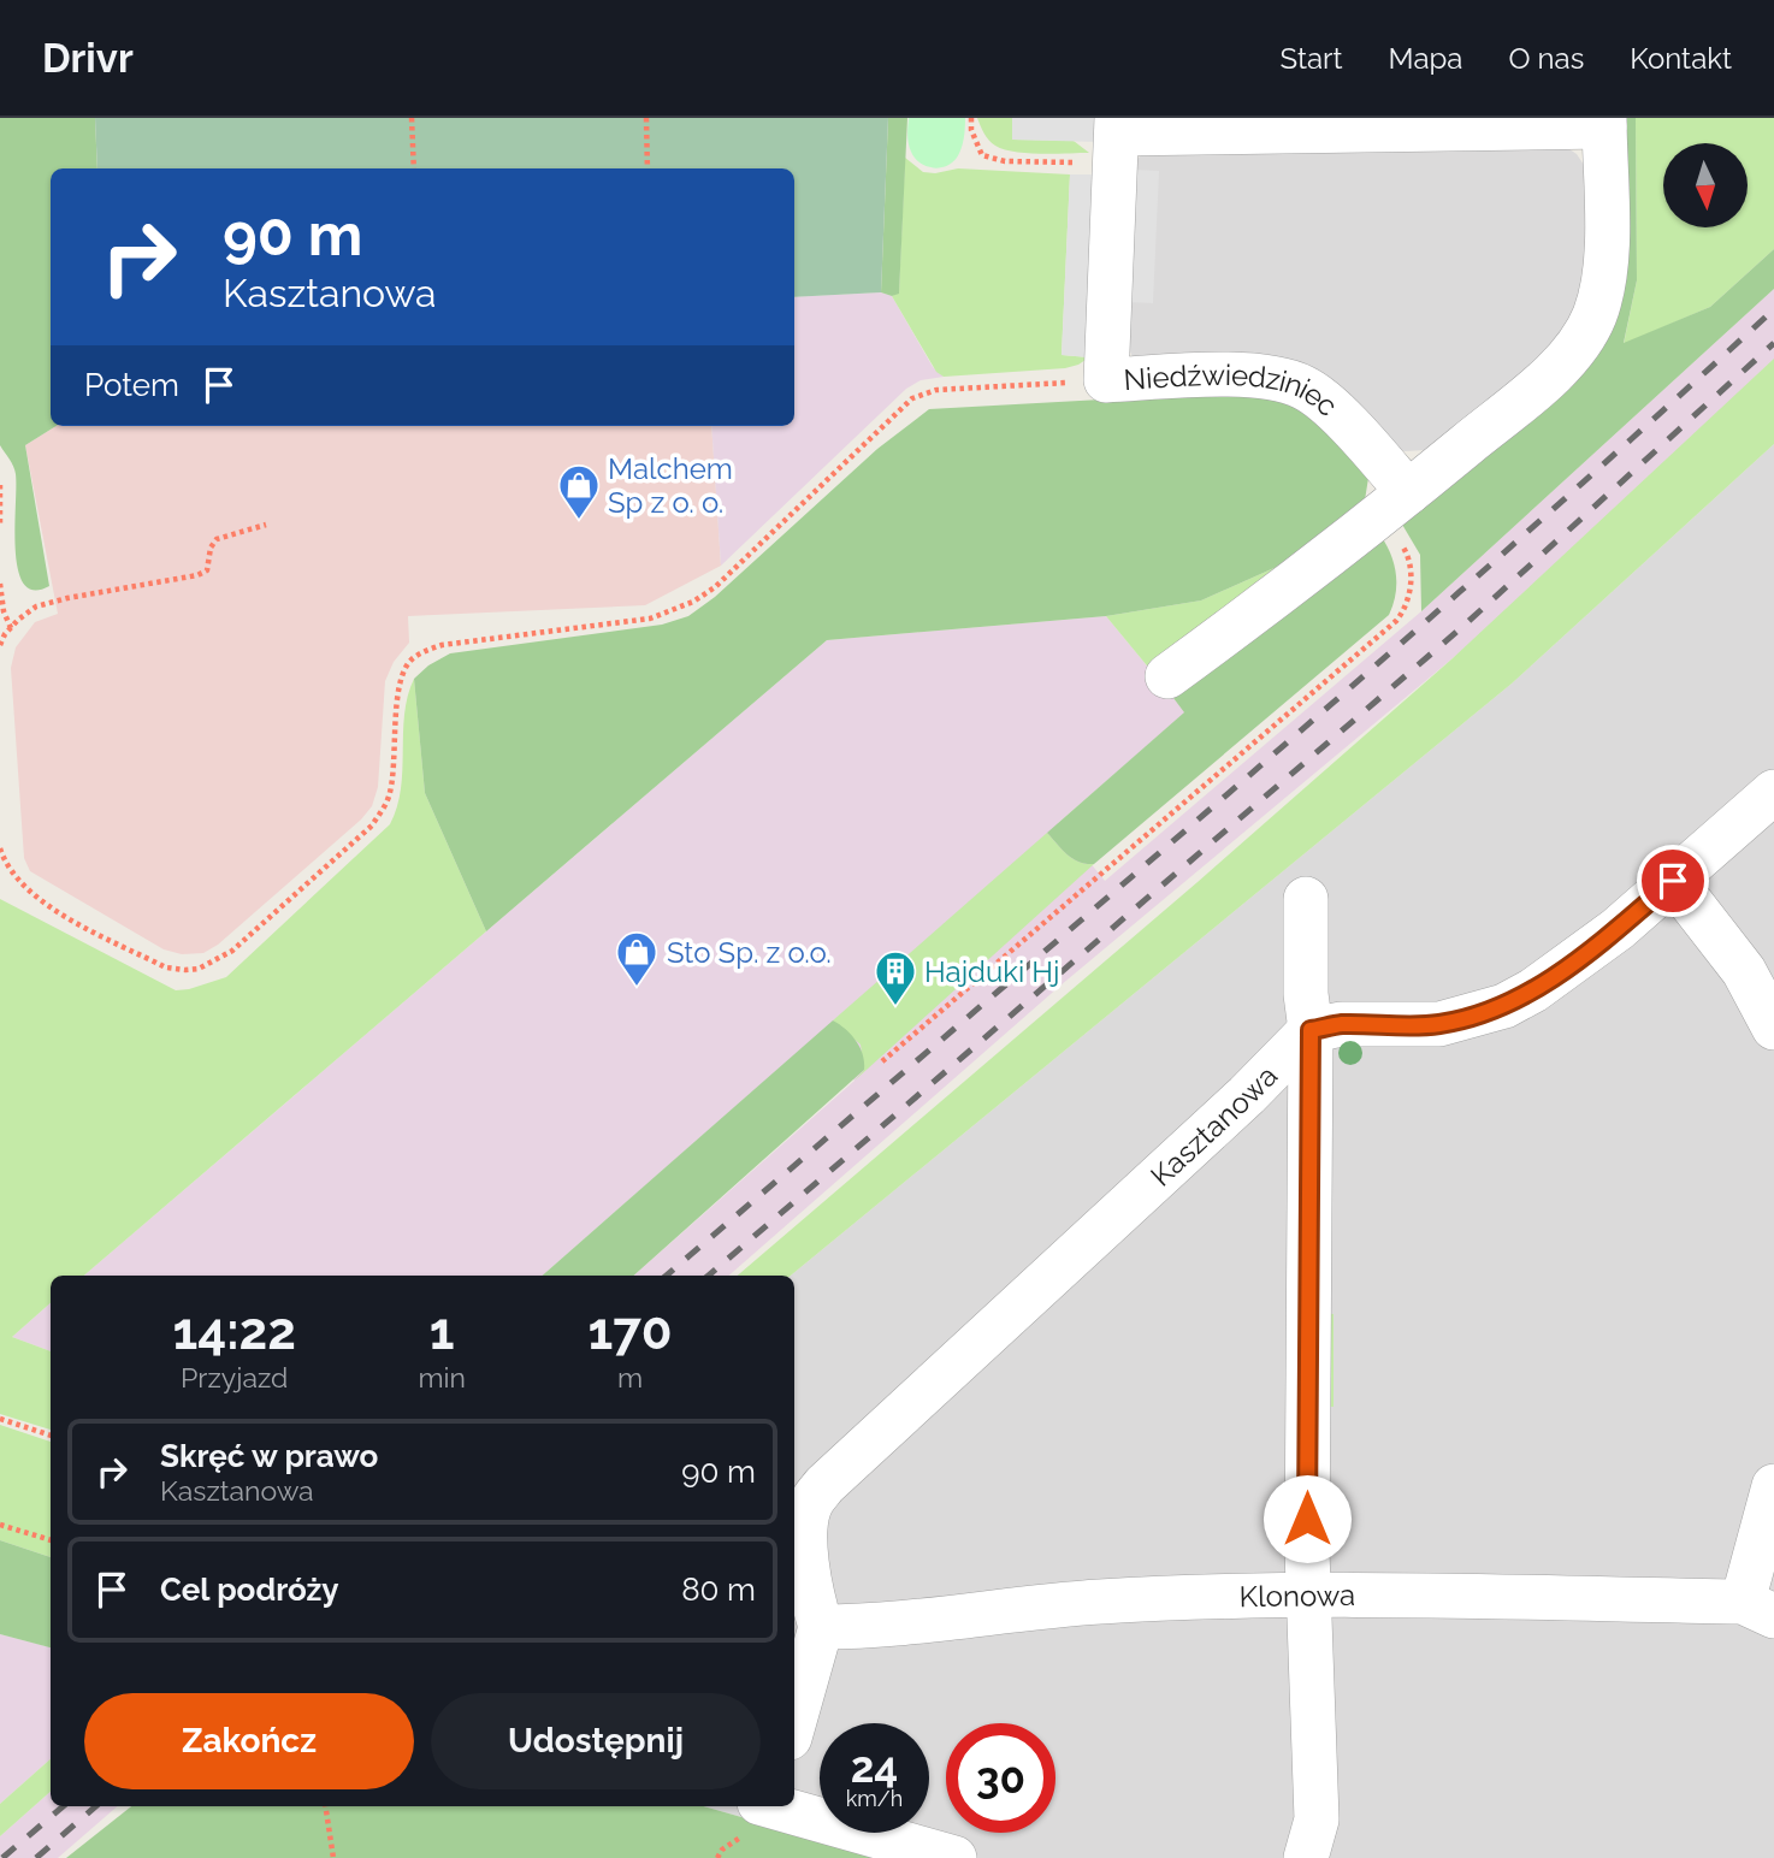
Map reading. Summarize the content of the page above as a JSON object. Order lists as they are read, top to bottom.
{
  "streets": {
    "street": ["Niedźwiedziniec", "Kasztanowa", "Klonowa"]
  },
  "crossings": [
    ["Kasztanowa", "Klonowa"]
  ],
  "places": {
    "shop": ["Malchem Sp z o. o.", "Sto Sp. z o.o."],
    "building": ["Hajduki Hj"]
  },
  "north": "bottom",
  "page": {
    "header": "Drivr",
    "nav": [
      "Start",
      "Mapa",
      "O nas",
      "Kontakt"
    ],
    "turn": ["90 m", "Kasztanowa"],
    "then": "Potem",
    "eta": [
      "14:22",
      "Przyjazd",
      "1",
      "min",
      "170",
      "m"
    ],
    "list": [
      {
        "name": "Skręć w prawo",
        "note": "Kasztanowa",
        "value": "90 m"
      },
      {
        "name": "Cel podróży",
        "value": "80 m"
      }
    ],
    "buttons": ["Zakończ", "Udostępnij"],
    "speed": "24 km/h",
    "limit": "30"
  }
}
